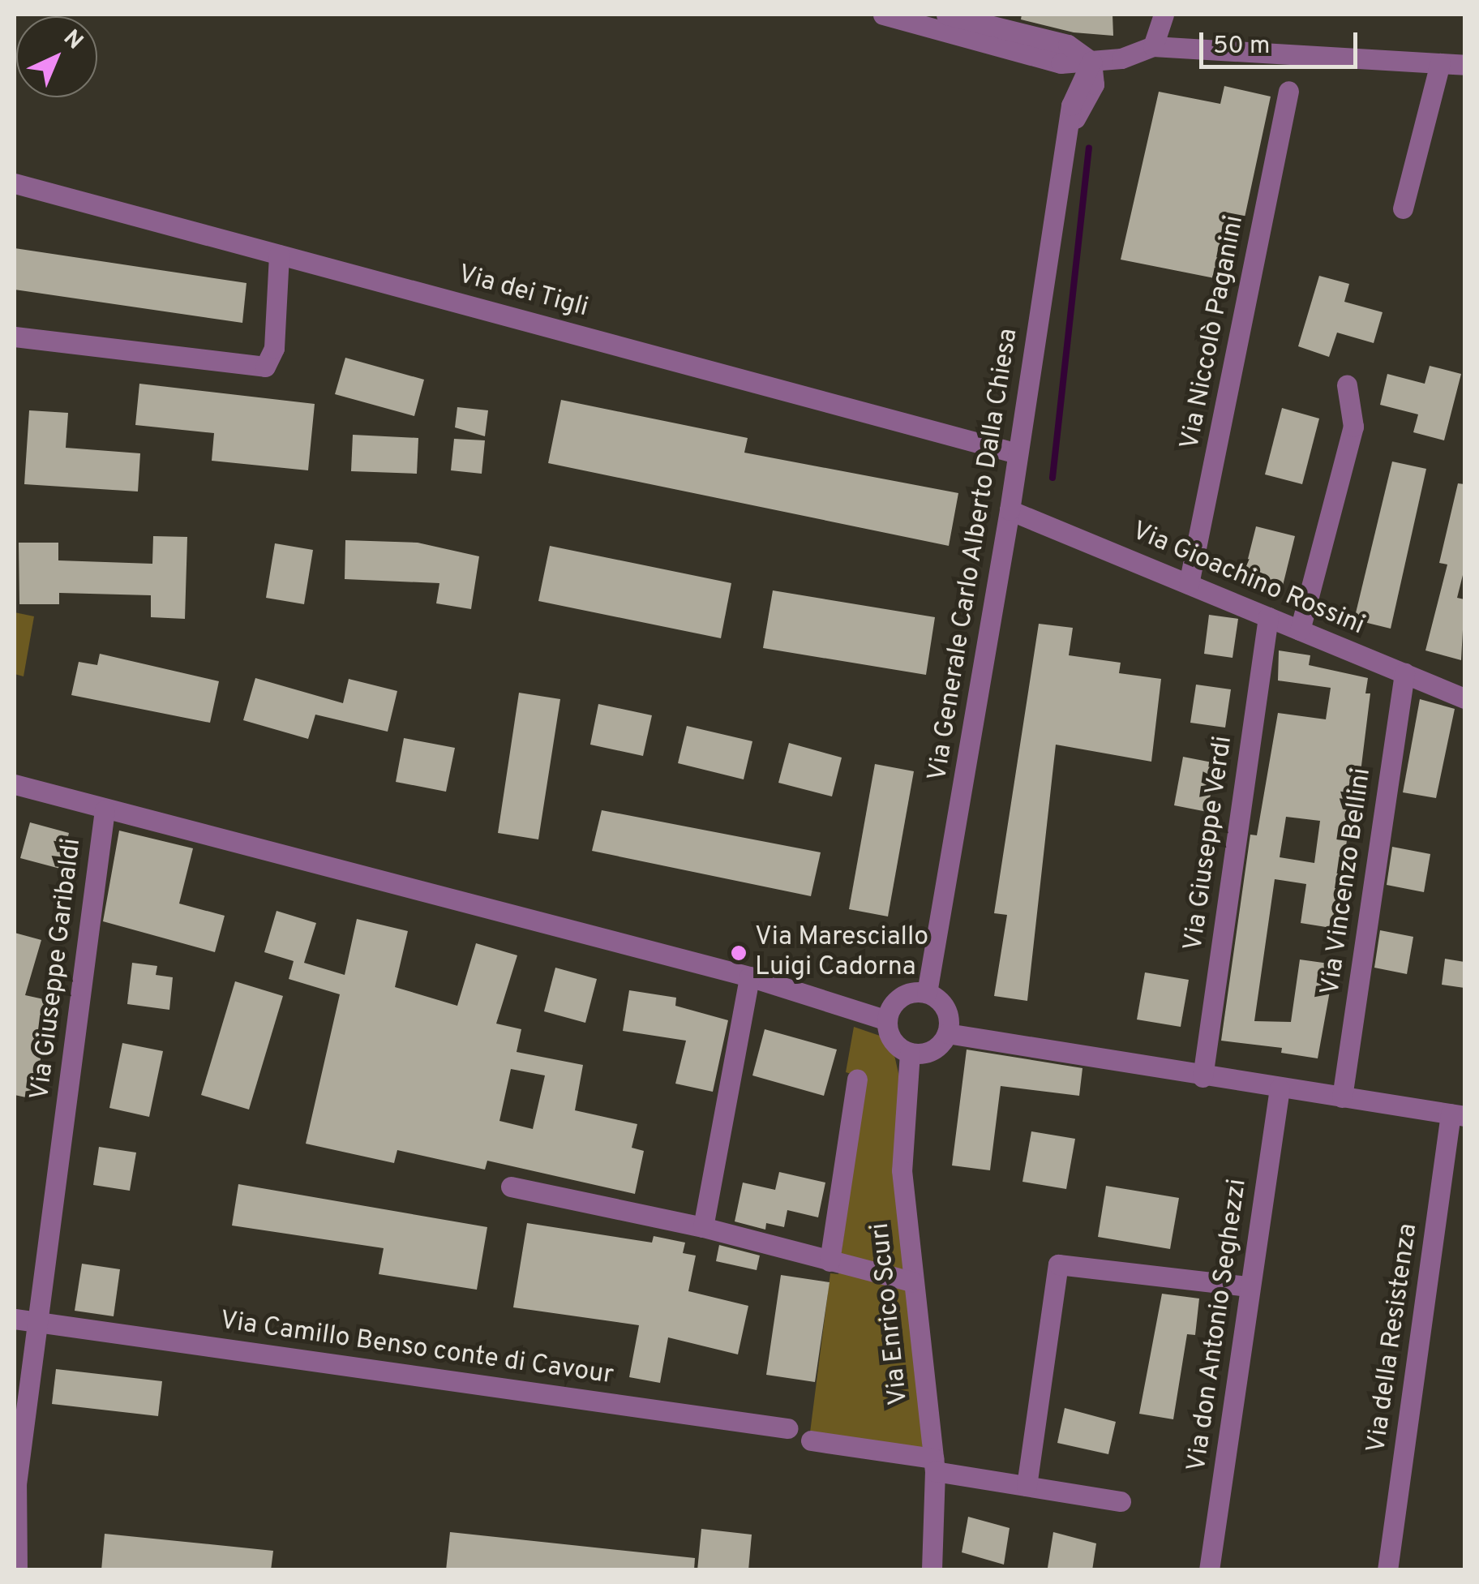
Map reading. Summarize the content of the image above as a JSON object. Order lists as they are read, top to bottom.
{
  "streets": {
    "street": [
      "Via dei Tigli",
      "Via Niccolò Paganini",
      "Via Generale Carlo Alberto Dalla Chiesa",
      "Via Gioachino Rossini",
      "Via Giuseppe Verdi",
      "Via Vincenzo Bellini",
      "Via Giuseppe Garibaldi",
      "Via Enrico Scuri",
      "Via don Antonio Seghezzi",
      "Via della Resistenza",
      "Via Camillo Benso conte di Cavour"
    ]
  },
  "crossings": [
    ["Via dei Tigli", "Via Generale Carlo Alberto Dalla Chiesa"],
    ["Via Niccolò Paganini", "Via Gioachino Rossini"],
    ["Via Generale Carlo Alberto Dalla Chiesa", "Via Gioachino Rossini"],
    ["Via Generale Carlo Alberto Dalla Chiesa", "Via Enrico Scuri"],
    ["Via Gioachino Rossini", "Via Giuseppe Verdi"],
    ["Via Gioachino Rossini", "Via Vincenzo Bellini"],
    ["Via Giuseppe Garibaldi", "Via Camillo Benso conte di Cavour"]
  ],
  "places": ["Via Maresciallo Luigi Cadorna"],
  "scale_bar": "50 m",
  "north": "top right"
}
